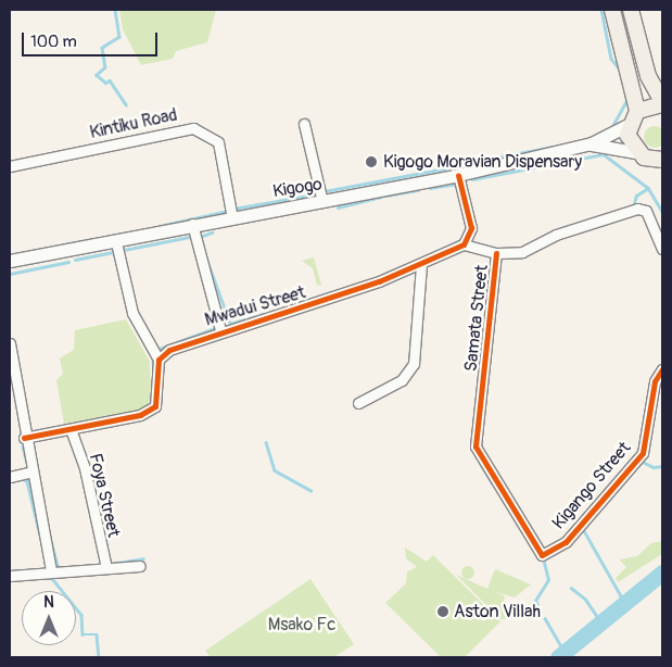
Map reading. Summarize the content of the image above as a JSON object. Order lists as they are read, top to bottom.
{
  "streets": {
    "main road": ["Kigogo"],
    "street": [
      "Kintiku Road",
      "Mwadui Street",
      "Samata Street",
      "Kigango Street",
      "Foya Street"
    ]
  },
  "crossings": [
    ["Kintiku Road", "Kigogo"],
    ["Samata Street", "Kigango Street"]
  ],
  "parks": ["Msako Fc"],
  "places": ["Kigogo Moravian Dispensary", "Aston Villah"],
  "scale_bar": "100 m",
  "north": "top"
}
